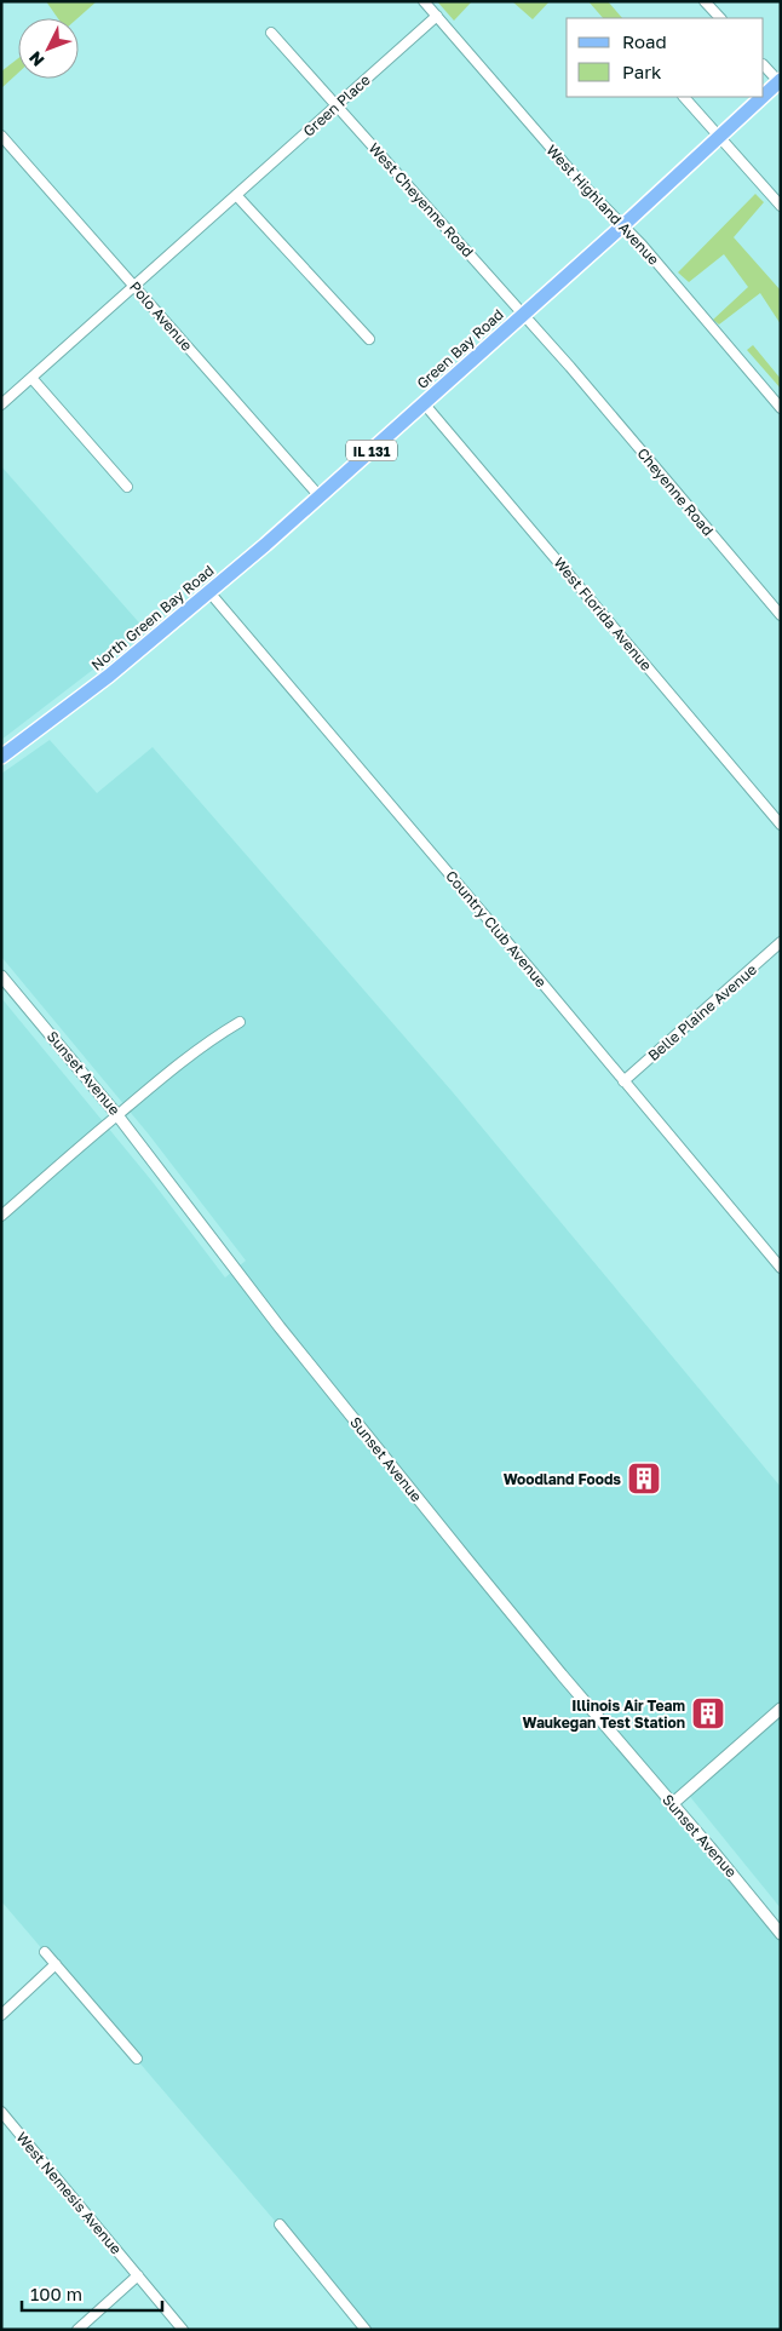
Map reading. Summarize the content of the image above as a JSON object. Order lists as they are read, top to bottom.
{
  "streets": {
    "main road": ["Green Bay Road", "IL 131", "North Green Bay Road"],
    "street": [
      "Green Place",
      "West Cheyenne Road",
      "West Highland Avenue",
      "Polo Avenue",
      "Cheyenne Road",
      "West Florida Avenue",
      "Country Club Avenue",
      "Belle Plaine Avenue",
      "Sunset Avenue",
      "West Nemesis Avenue"
    ]
  },
  "crossings": [
    ["Green Place", "West Cheyenne Road"],
    ["Green Place", "West Highland Avenue"],
    ["Green Place", "Polo Avenue"],
    ["West Cheyenne Road", "Green Bay Road"],
    ["West Cheyenne Road", "Cheyenne Road"],
    ["West Highland Avenue", "Green Bay Road"],
    ["West Highland Avenue", "IL 131"],
    ["Polo Avenue", "Green Bay Road"],
    ["Polo Avenue", "North Green Bay Road"],
    ["Green Bay Road", "IL 131"],
    ["Green Bay Road", "West Florida Avenue"],
    ["Green Bay Road", "North Green Bay Road"],
    ["North Green Bay Road", "Country Club Avenue"],
    ["Country Club Avenue", "Belle Plaine Avenue"]
  ],
  "places": {
    "building": ["Woodland Foods", "Illinois Air Team Waukegan Test Station"]
  },
  "legend": ["Road", "Park"],
  "scale_bar": "100 m",
  "north": "bottom left"
}
